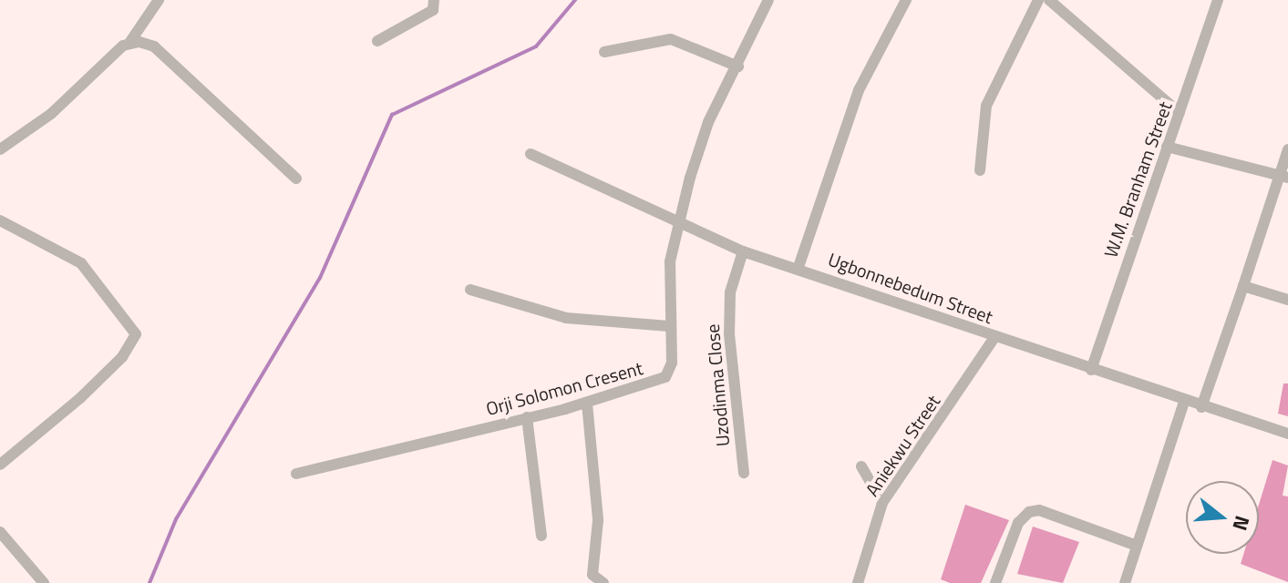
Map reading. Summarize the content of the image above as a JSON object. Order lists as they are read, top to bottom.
{
  "streets": {
    "street": [
      "W.M. Branham Street",
      "Ugbonnebedum Street",
      "Uzodinma Close",
      "Orji Solomon Cresent",
      "Aniekwu Street"
    ]
  },
  "crossings": [
    ["W.M. Branham Street", "Ugbonnebedum Street"],
    ["Ugbonnebedum Street", "Uzodinma Close"],
    ["Ugbonnebedum Street", "Orji Solomon Cresent"],
    ["Ugbonnebedum Street", "Aniekwu Street"]
  ],
  "north": "right"
}
